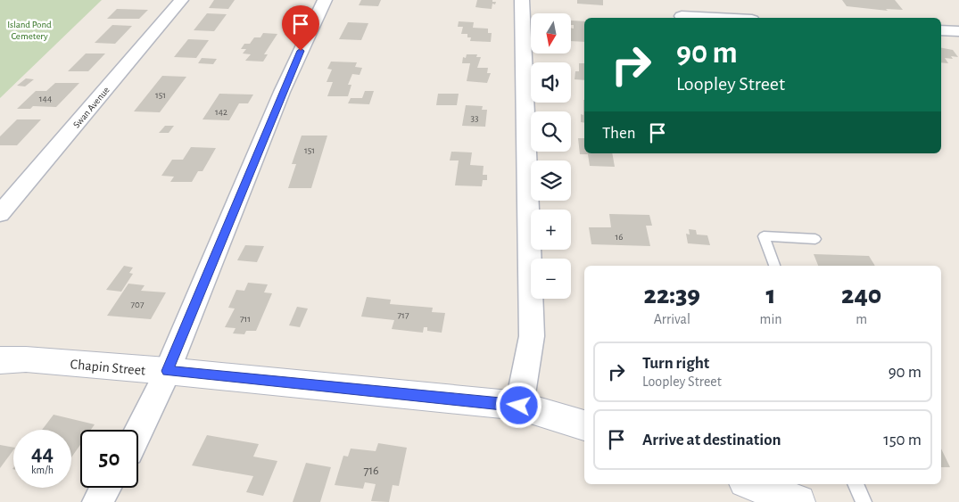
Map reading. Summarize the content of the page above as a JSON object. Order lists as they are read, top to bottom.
{
  "streets": {
    "main road": ["Chapin Street"],
    "street": ["Swan Avenue"]
  },
  "parks": ["Island Pond Cemetery"],
  "house_numbers": [
    "151",
    "144",
    "142",
    "33",
    "151",
    "16",
    "707",
    "717",
    "711",
    "716"
  ],
  "north": "bottom",
  "page": {
    "map_buttons": ["+", "−"],
    "turn": ["90 m", "Loopley Street"],
    "then": "Then",
    "eta": [
      "22:39",
      "Arrival",
      "1",
      "min",
      "240",
      "m"
    ],
    "list": [
      {
        "name": "Turn right",
        "note": "Loopley Street",
        "value": "90 m"
      },
      {
        "name": "Arrive at destination",
        "value": "150 m"
      }
    ],
    "speed": "44 km/h",
    "limit": "50"
  }
}
